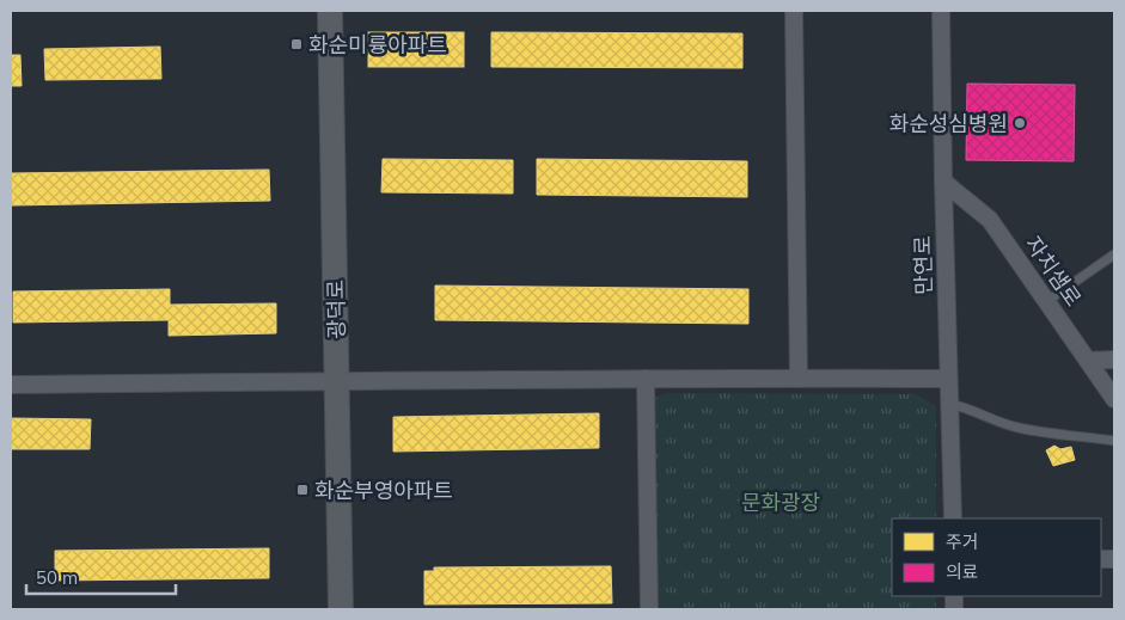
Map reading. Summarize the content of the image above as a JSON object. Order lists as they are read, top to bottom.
{
  "streets": {
    "street": ["만연로", "자치샘로", "광덕로"]
  },
  "crossings": [
    ["만연로", "자치샘로"]
  ],
  "parks": ["문화광장"],
  "places": {
    "transit": ["화순미륭아파트", "화순부영아파트"],
    "other": ["화순성심병원"]
  },
  "legend": ["주거", "의료"],
  "scale_bar": "50 m"
}
